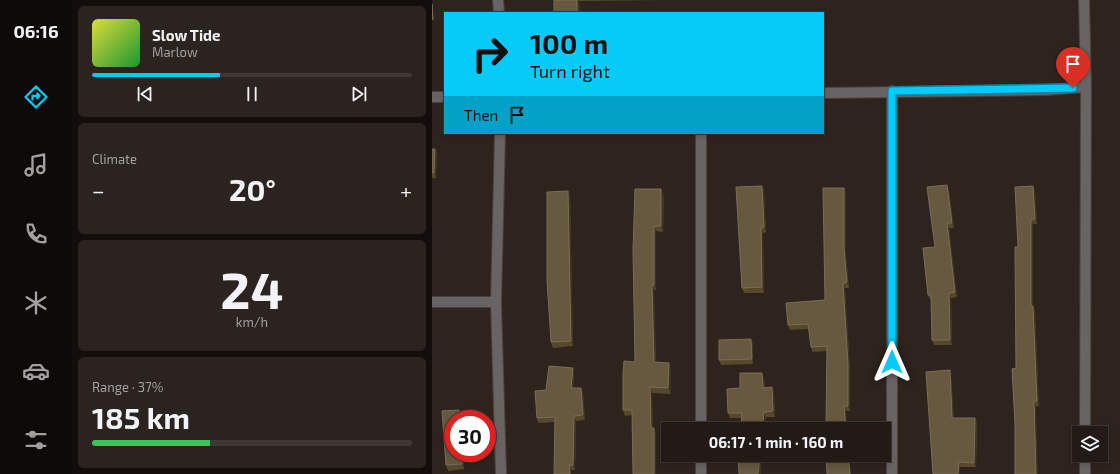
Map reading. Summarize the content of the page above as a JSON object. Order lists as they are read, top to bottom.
{
  "page": {
    "tabs": "06:16",
    "turn": ["100 m", "Turn right"],
    "song": ["Slow Tide", "Marlow"],
    "then": "Then",
    "tile": [
      "Climate",
      ["24", "km/h"],
      ["Range · 37%", "185 km"]
    ],
    "heat": ["−", "20°", "+"],
    "limit": "30",
    "trip": "06:17 · 1 min · 160 m"
  }
}
